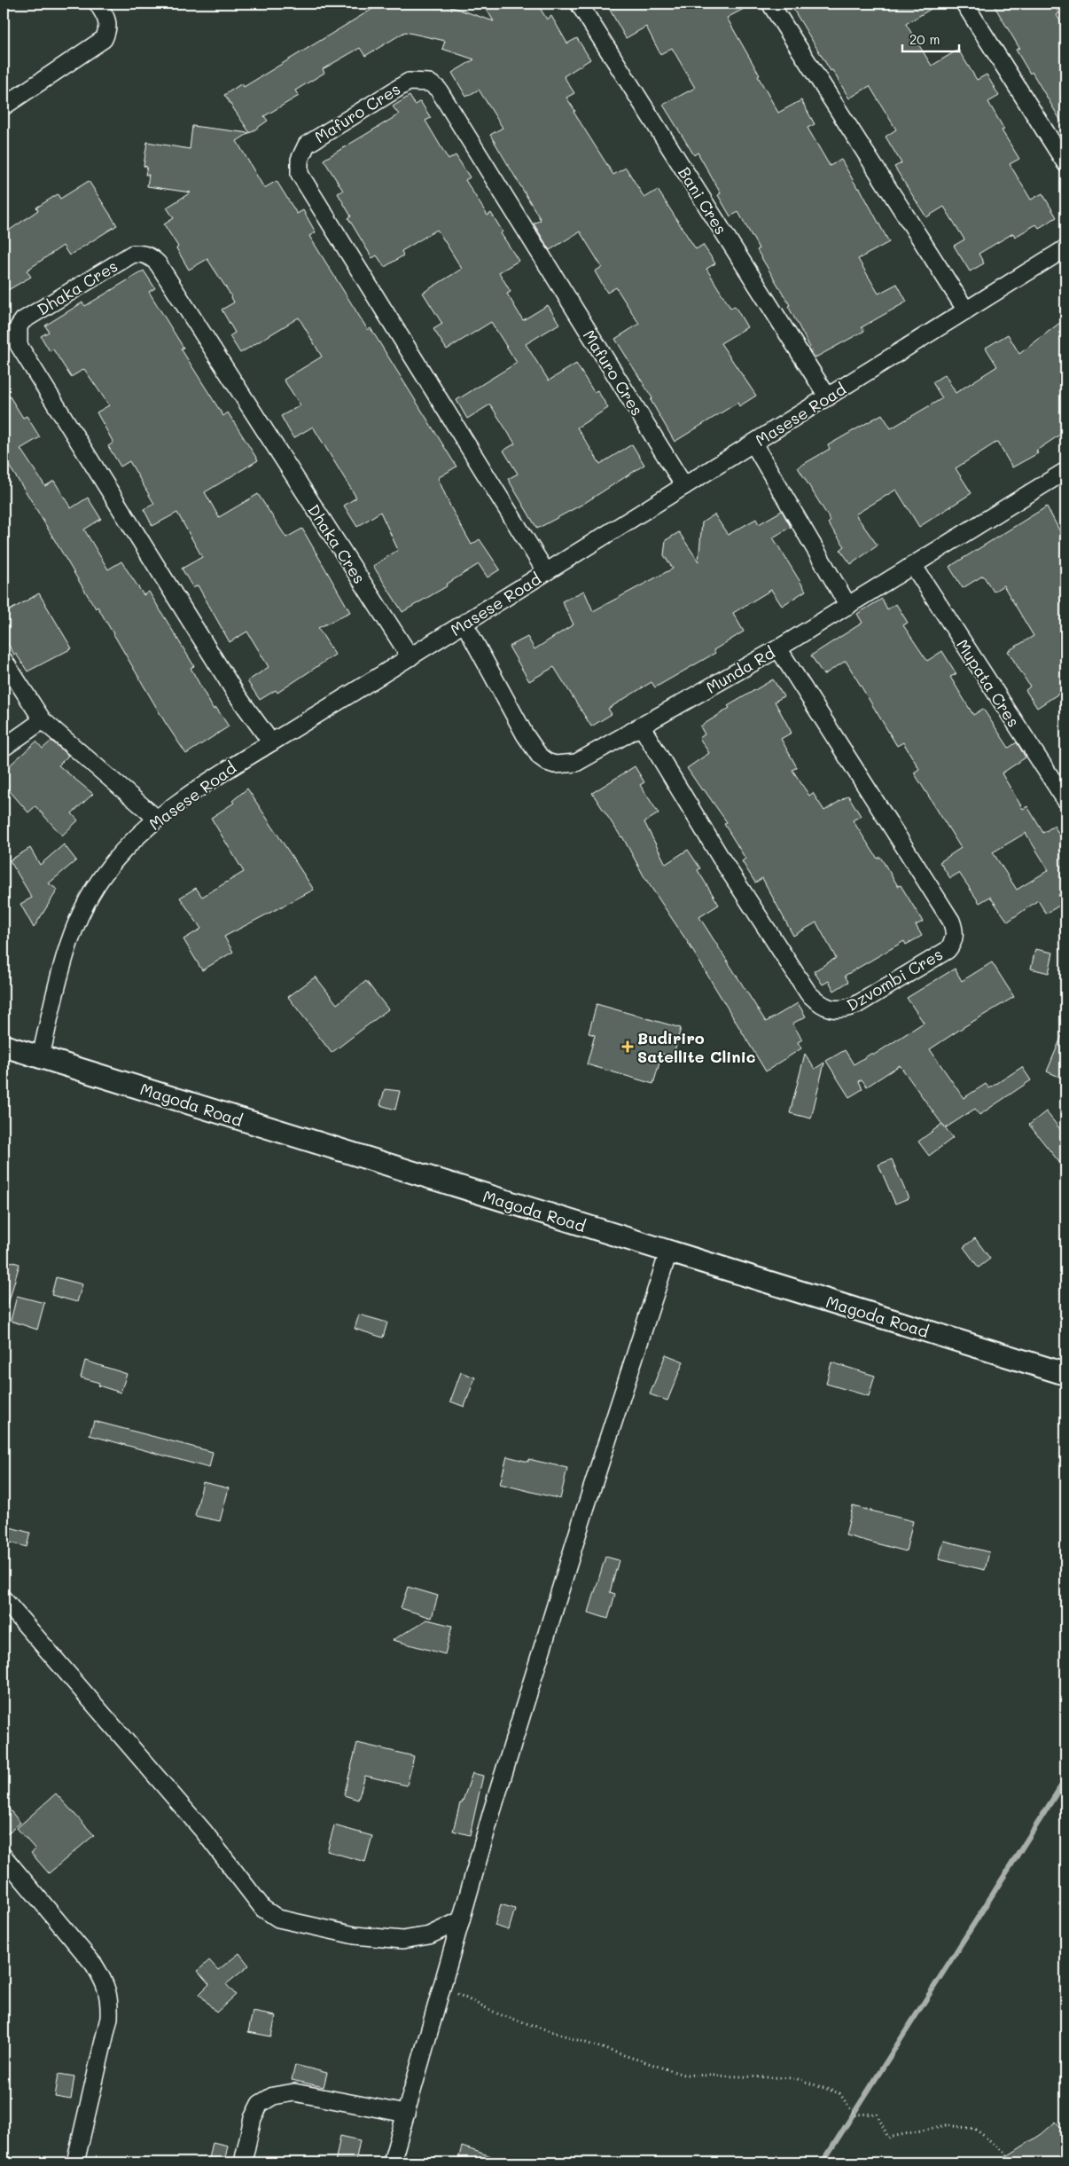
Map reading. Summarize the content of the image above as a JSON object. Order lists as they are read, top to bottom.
{
  "streets": {
    "street": [
      "Mafuro Cres",
      "Bani Cres",
      "Dhaka Cres",
      "Masese Road",
      "Munda Rd",
      "Mupata Cres",
      "Dzvombi Cres",
      "Magoda Road"
    ]
  },
  "crossings": [
    ["Mafuro Cres", "Masese Road"],
    ["Bani Cres", "Masese Road"],
    ["Dhaka Cres", "Masese Road"],
    ["Masese Road", "Munda Rd"],
    ["Masese Road", "Magoda Road"],
    ["Munda Rd", "Mupata Cres"],
    ["Munda Rd", "Dzvombi Cres"]
  ],
  "places": {
    "health": ["Budiriro Satellite Clinic"]
  },
  "scale_bar": "20 m"
}
